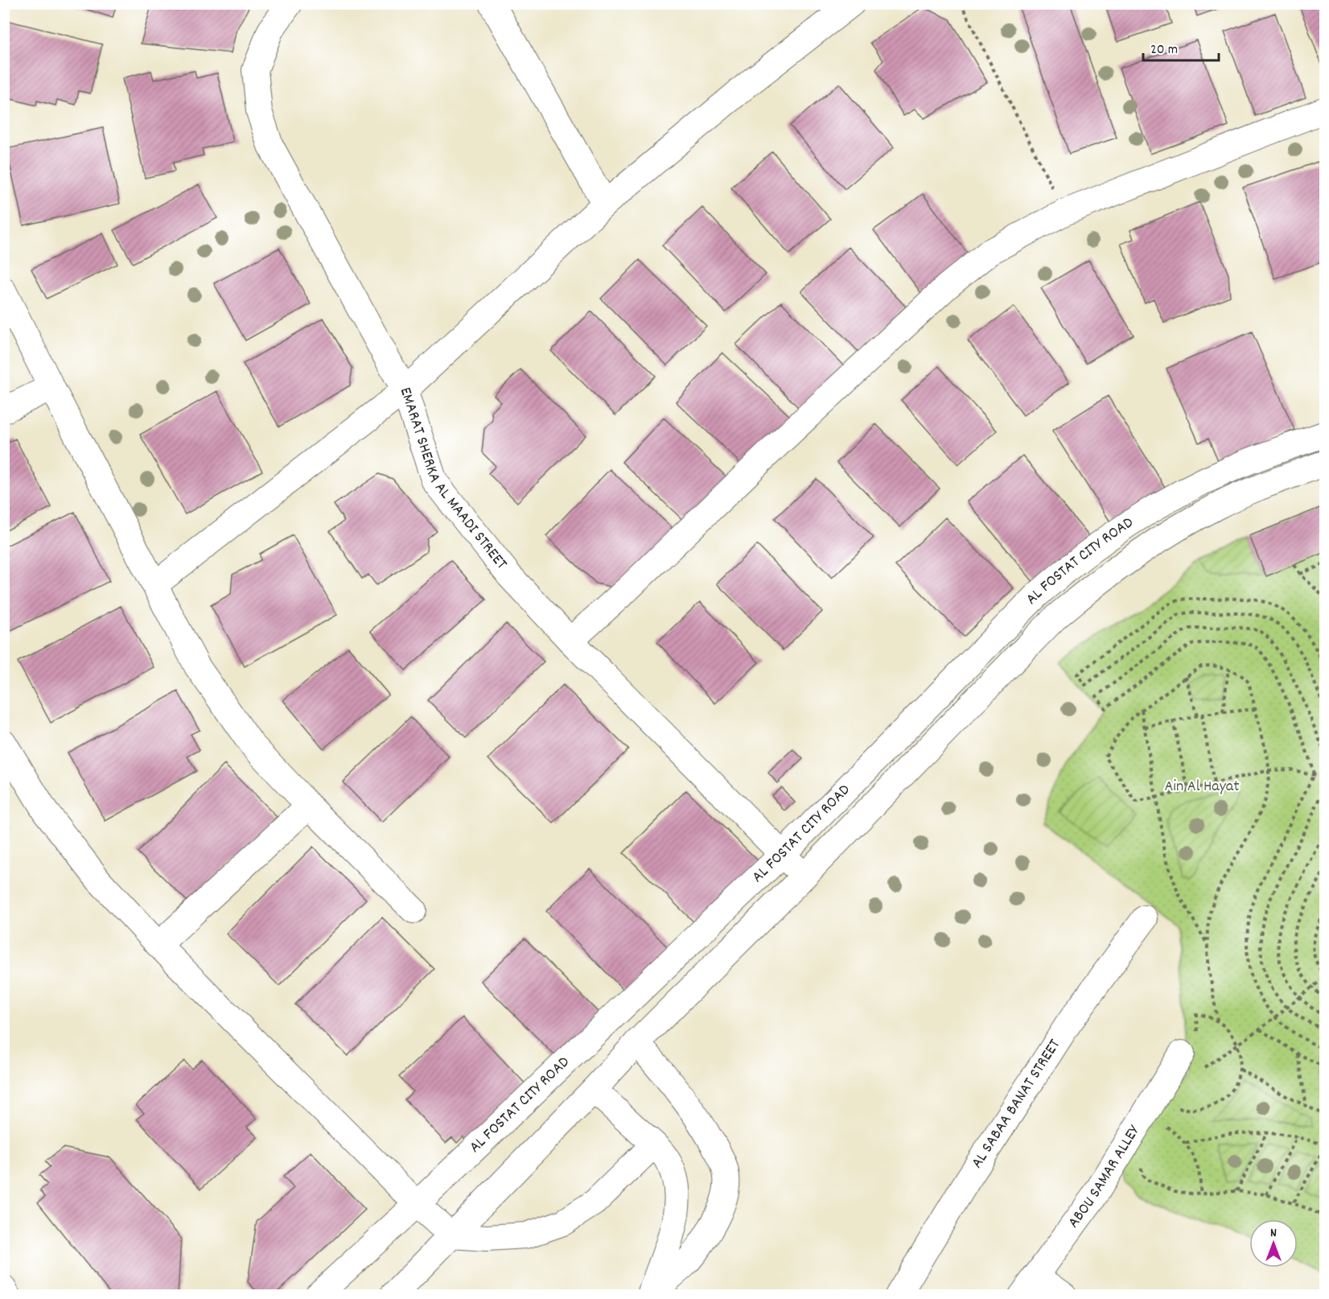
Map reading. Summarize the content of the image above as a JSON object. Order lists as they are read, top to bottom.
{
  "streets": {
    "street": [
      "EMARAT SHERKA AL MAADI STREET",
      "AL FOSTAT CITY ROAD",
      "AL SABAA BANAT STREET",
      "ABOU SAMAR ALLEY"
    ]
  },
  "crossings": [
    ["EMARAT SHERKA AL MAADI STREET", "AL FOSTAT CITY ROAD"]
  ],
  "parks": ["Ain Al Hayat"],
  "scale_bar": "20 m",
  "north": "top"
}
